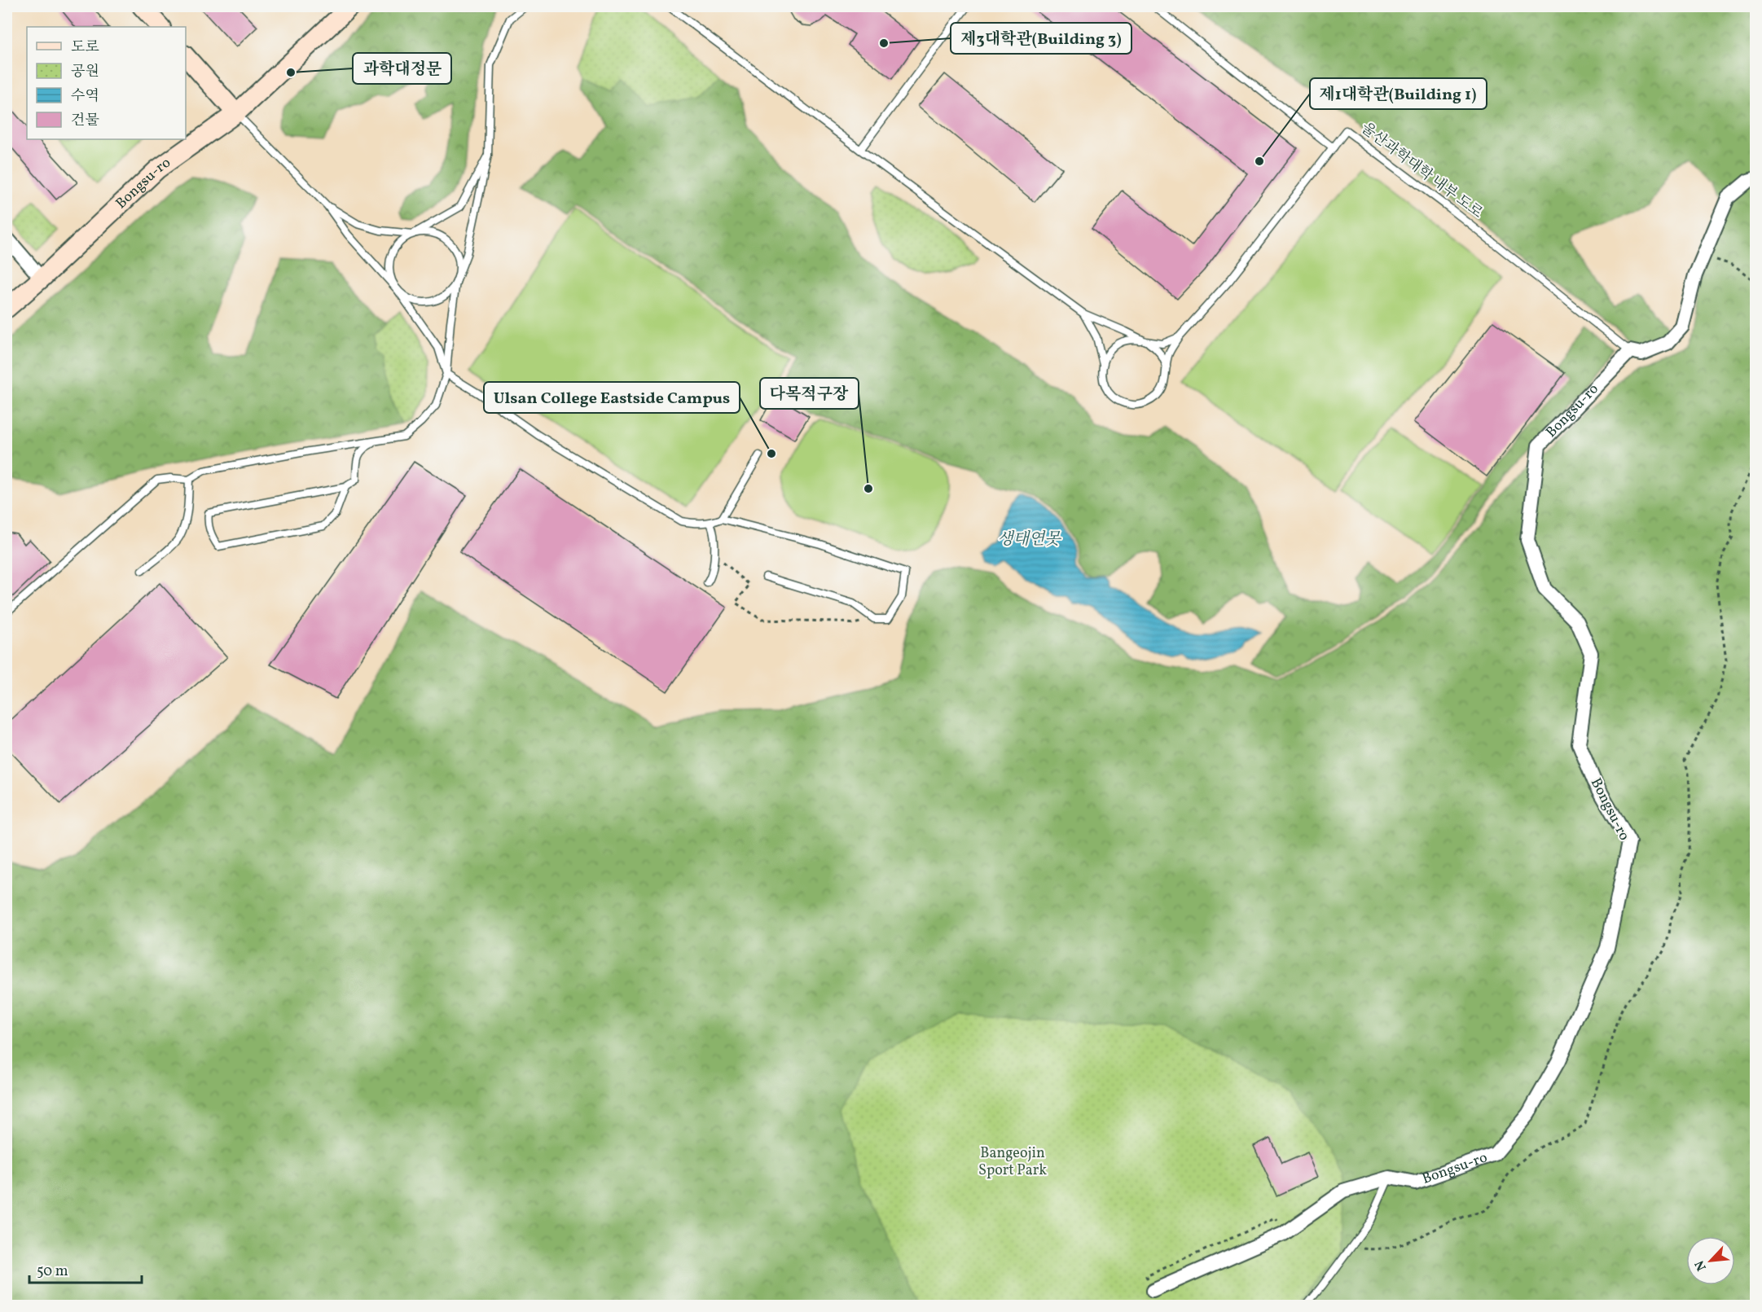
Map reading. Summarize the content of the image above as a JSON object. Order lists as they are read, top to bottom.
{
  "streets": {
    "main road": ["Bongsu-ro"],
    "lane": ["울산과학대학 내부 도로"]
  },
  "crossings": [
    ["울산과학대학 내부 도로", "Bongsu-ro"]
  ],
  "water": ["생태연못"],
  "parks": ["Bangeojin Sport Park"],
  "places": [
    "제3대학관(Building 3)",
    "과학대정문",
    "제1대학관(Building 1)",
    "Ulsan College Eastside Campus",
    "다목적구장"
  ],
  "legend": [
    "도로",
    "공원",
    "수역",
    "건물"
  ],
  "scale_bar": "50 m",
  "north": "bottom left"
}
